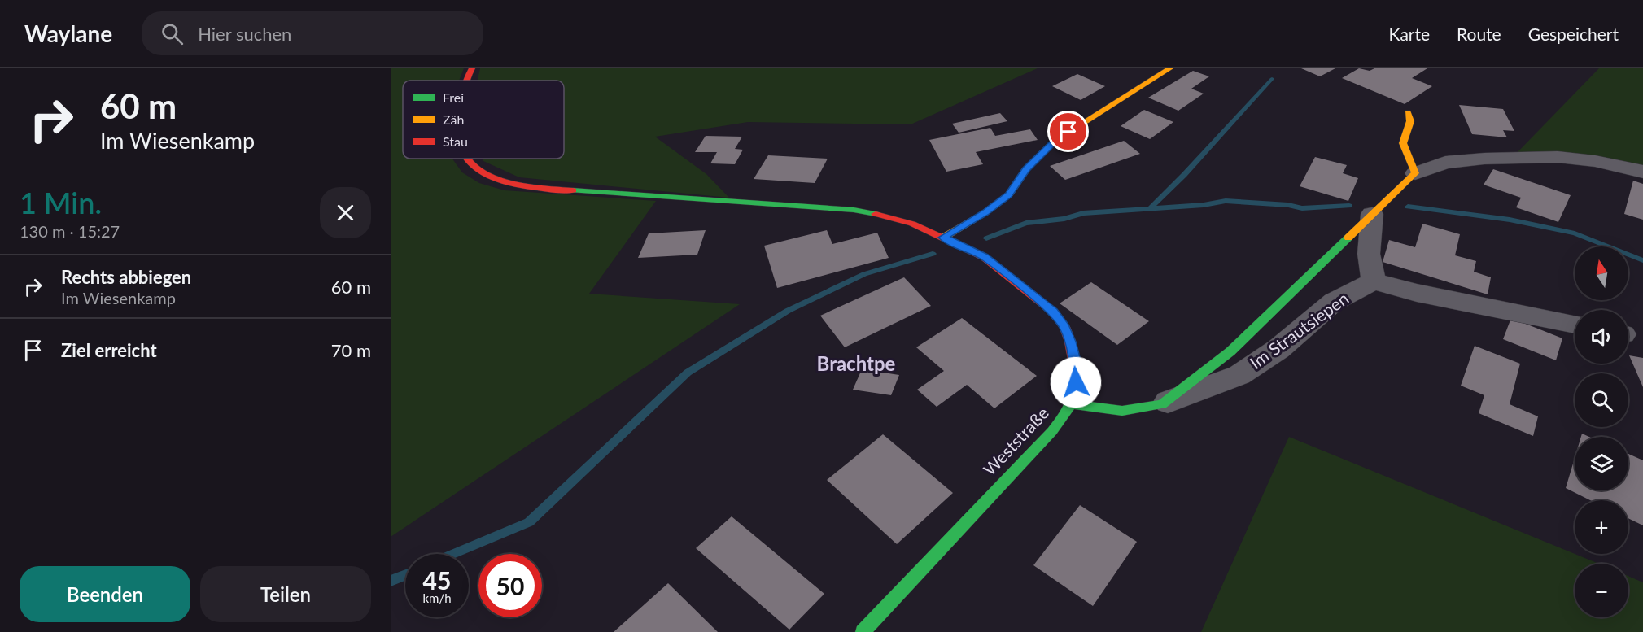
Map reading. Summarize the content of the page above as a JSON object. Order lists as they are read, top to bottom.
{
  "streets": {
    "main road": ["Im Strautsiepen", "Weststraße"]
  },
  "crossings": [
    ["Im Strautsiepen", "Weststraße"]
  ],
  "districts": ["Brachtpe"],
  "legend": ["Frei", "Zäh", "Stau"],
  "north": "top",
  "page": {
    "header": "Waylane",
    "search": "Hier suchen",
    "nav": ["Karte", "Route", "Gespeichert"],
    "turn": ["60 m", "Im Wiesenkamp"],
    "heading": ["1 Min.", "130 m · 15:27"],
    "map_buttons": ["+", "−"],
    "list": [
      {
        "name": "Rechts abbiegen",
        "note": "Im Wiesenkamp",
        "value": "60 m"
      },
      {
        "name": "Ziel erreicht",
        "value": "70 m"
      }
    ],
    "speed": "45 km/h",
    "limit": "50",
    "buttons": ["Beenden", "Teilen"]
  }
}
